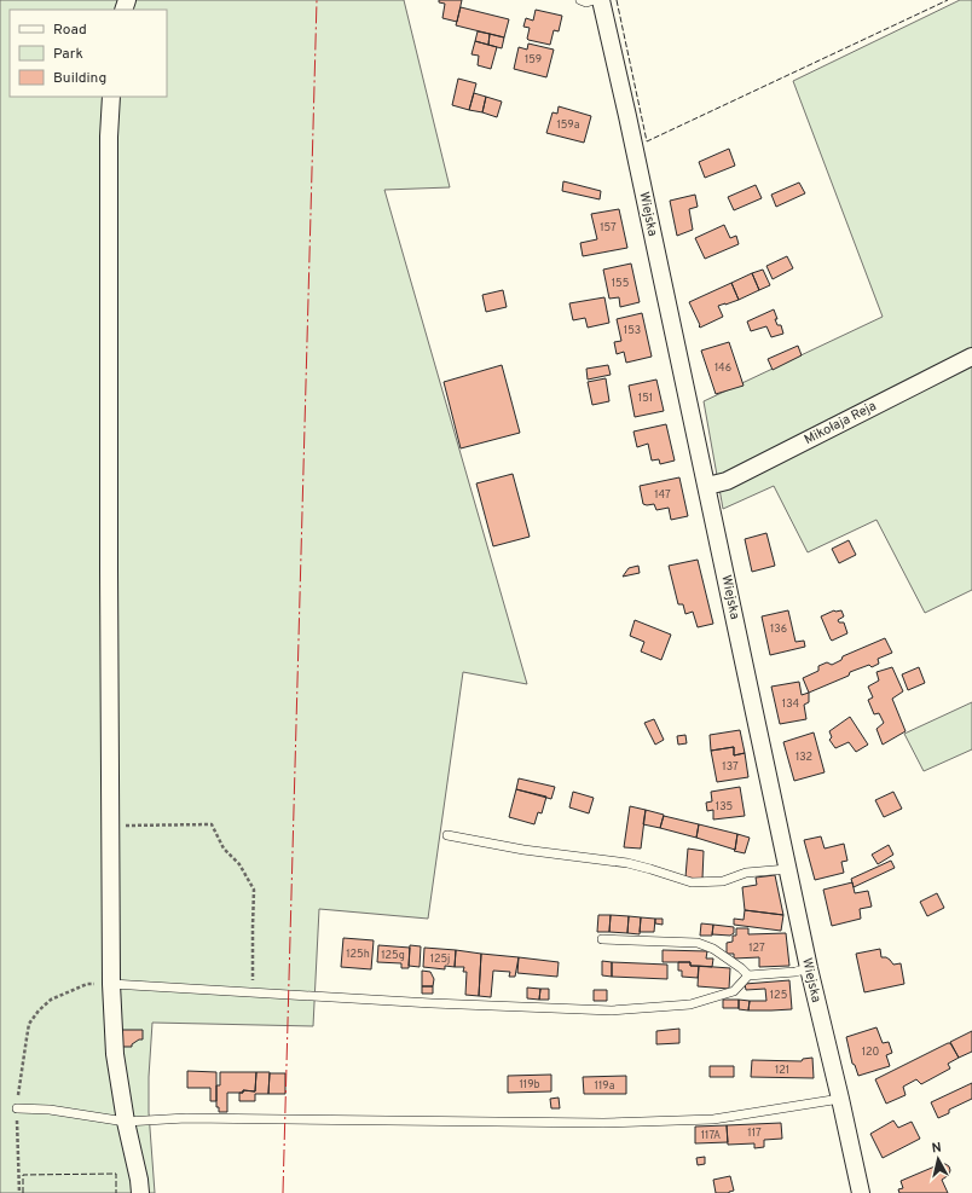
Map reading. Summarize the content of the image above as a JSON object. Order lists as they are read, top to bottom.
{
  "streets": {
    "street": ["Wiejska", "Mikołaja Reja"]
  },
  "crossings": [
    ["Wiejska", "Mikołaja Reja"]
  ],
  "house_numbers": [
    "159",
    "159a",
    "157",
    "155",
    "153",
    "146",
    "151",
    "147",
    "136",
    "134",
    "132",
    "137",
    "135",
    "127",
    "125h",
    "125g",
    "125j",
    "125",
    "120",
    "121",
    "119b",
    "119a",
    "117",
    "117A"
  ],
  "legend": ["Road", "Park", "Building"],
  "north": "top"
}
